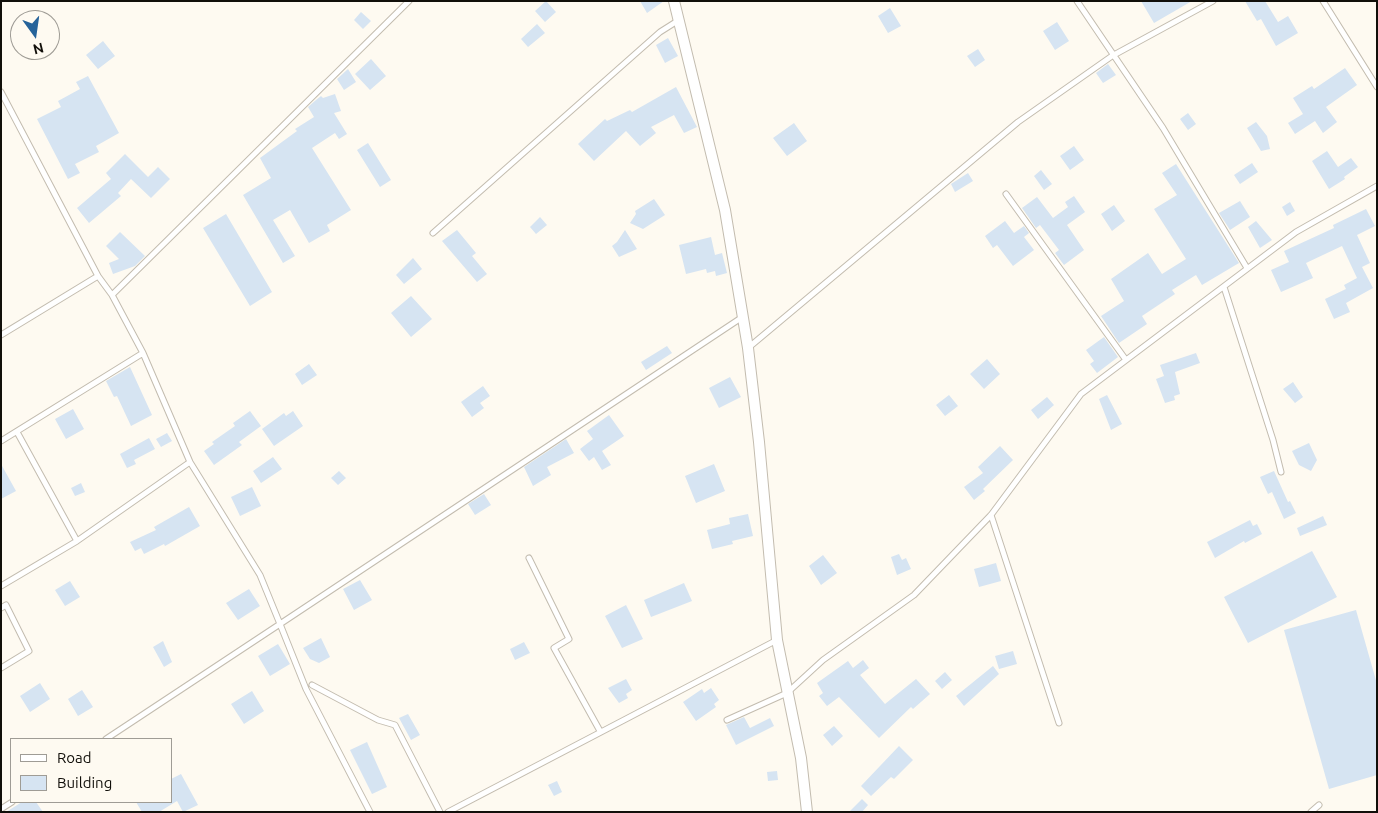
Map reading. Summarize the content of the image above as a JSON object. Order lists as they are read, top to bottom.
{
  "legend": ["Road", "Building"],
  "north": "bottom"
}
